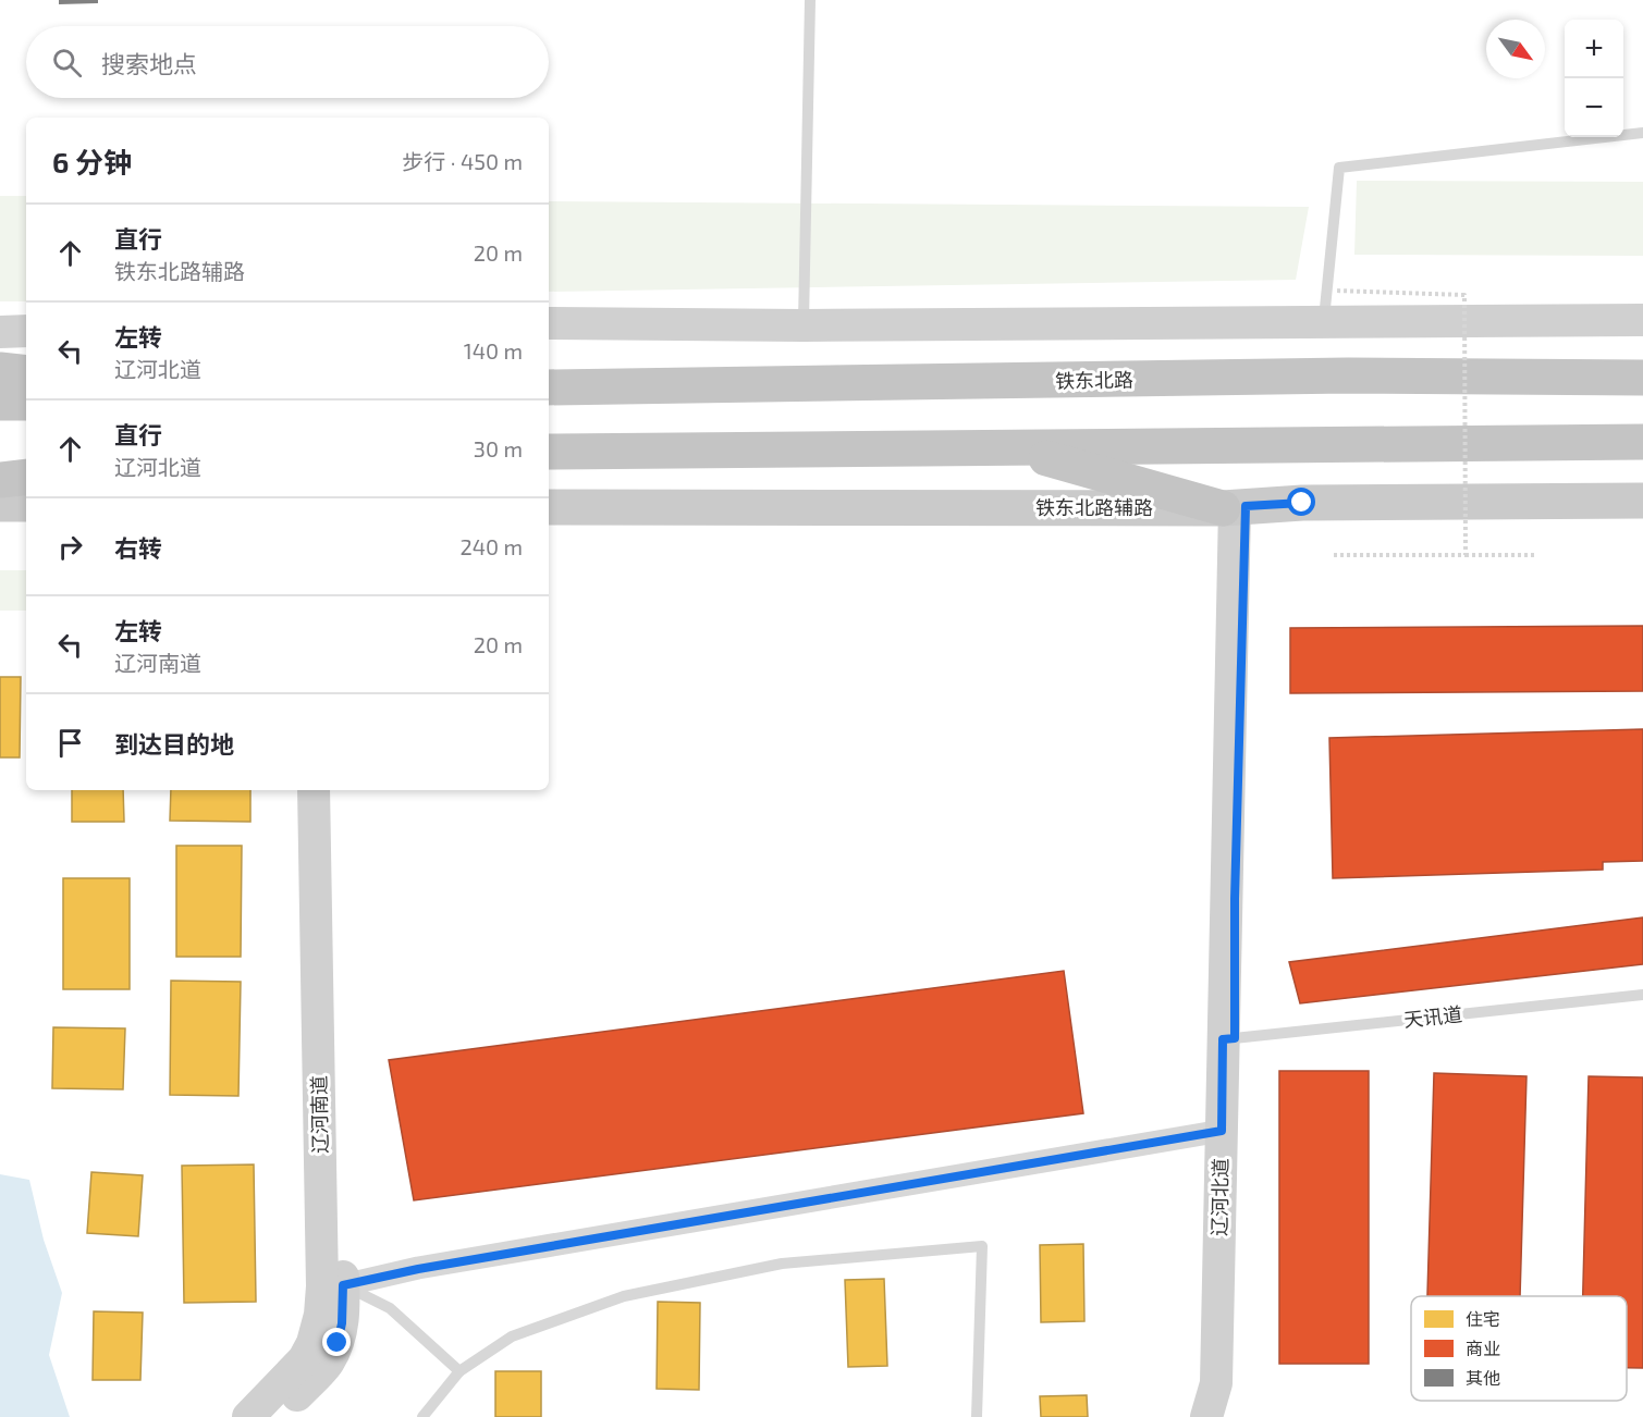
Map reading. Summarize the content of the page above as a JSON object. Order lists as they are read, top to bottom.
{
  "streets": {
    "highway": ["铁东北路"],
    "main road": ["铁东北路辅路"],
    "street": ["辽河南道", "辽河北道"],
    "lane": ["天讯道"]
  },
  "crossings": [
    ["铁东北路辅路", "辽河北道"],
    ["天讯道", "辽河北道"]
  ],
  "legend": ["住宅", "商业", "其他"],
  "north": "bottom right",
  "page": {
    "map_buttons": ["+", "−"],
    "search": "搜索地点",
    "heading": ["6 分钟", "步行 · 450 m"],
    "list": [
      ["直行", "铁东北路辅路", "20 m"],
      ["左转", "辽河北道", "140 m"],
      ["直行", "辽河北道", "30 m"],
      ["右转", "240 m"],
      ["左转", "辽河南道", "20 m"],
      "到达目的地"
    ]
  }
}
